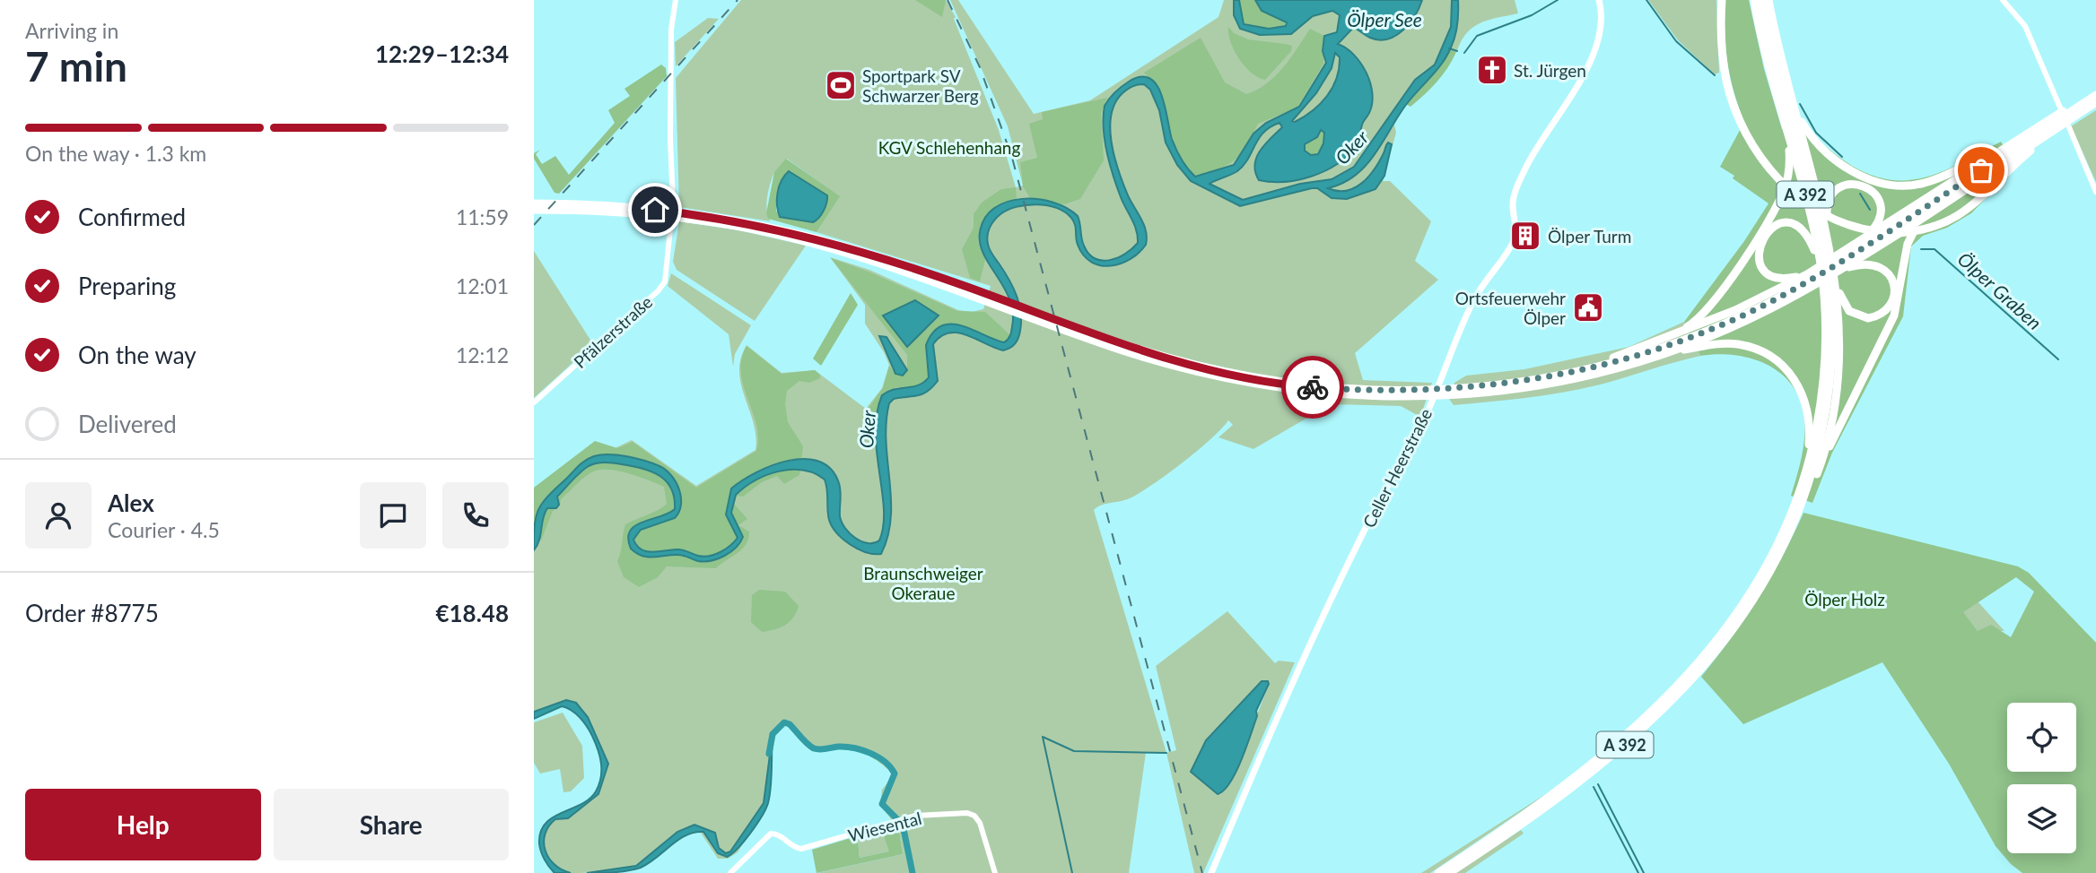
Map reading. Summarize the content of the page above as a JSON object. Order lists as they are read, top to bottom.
{
  "streets": {
    "highway": ["A 392"],
    "main road": ["Celler Heerstraße"],
    "street": ["Pfälzerstraße", "Wiesental"]
  },
  "water": ["Ölper See", "Oker", "Ölper Graben"],
  "parks": ["KGV Schlehenhang", "Braunschweiger Okeraue", "Ölper Holz"],
  "places": {
    "church": ["St. Jürgen"],
    "sports": ["Sportpark SV Schwarzer Berg"],
    "building": ["Ölper Turm"],
    "public building": ["Ortsfeuerwehr Ölper"]
  },
  "page": {
    "heading": ["7 min", "Arriving in", "12:29–12:34"],
    "panel": [
      "Alex",
      "Courier · 4.5",
      "Order #8775",
      "€18.48"
    ],
    "bar": "On the way · 1.3 km",
    "list": [
      ["Confirmed", "11:59"],
      ["Preparing", "12:01"],
      ["On the way", "12:12"],
      "Delivered"
    ],
    "buttons": ["Help", "Share"]
  }
}
